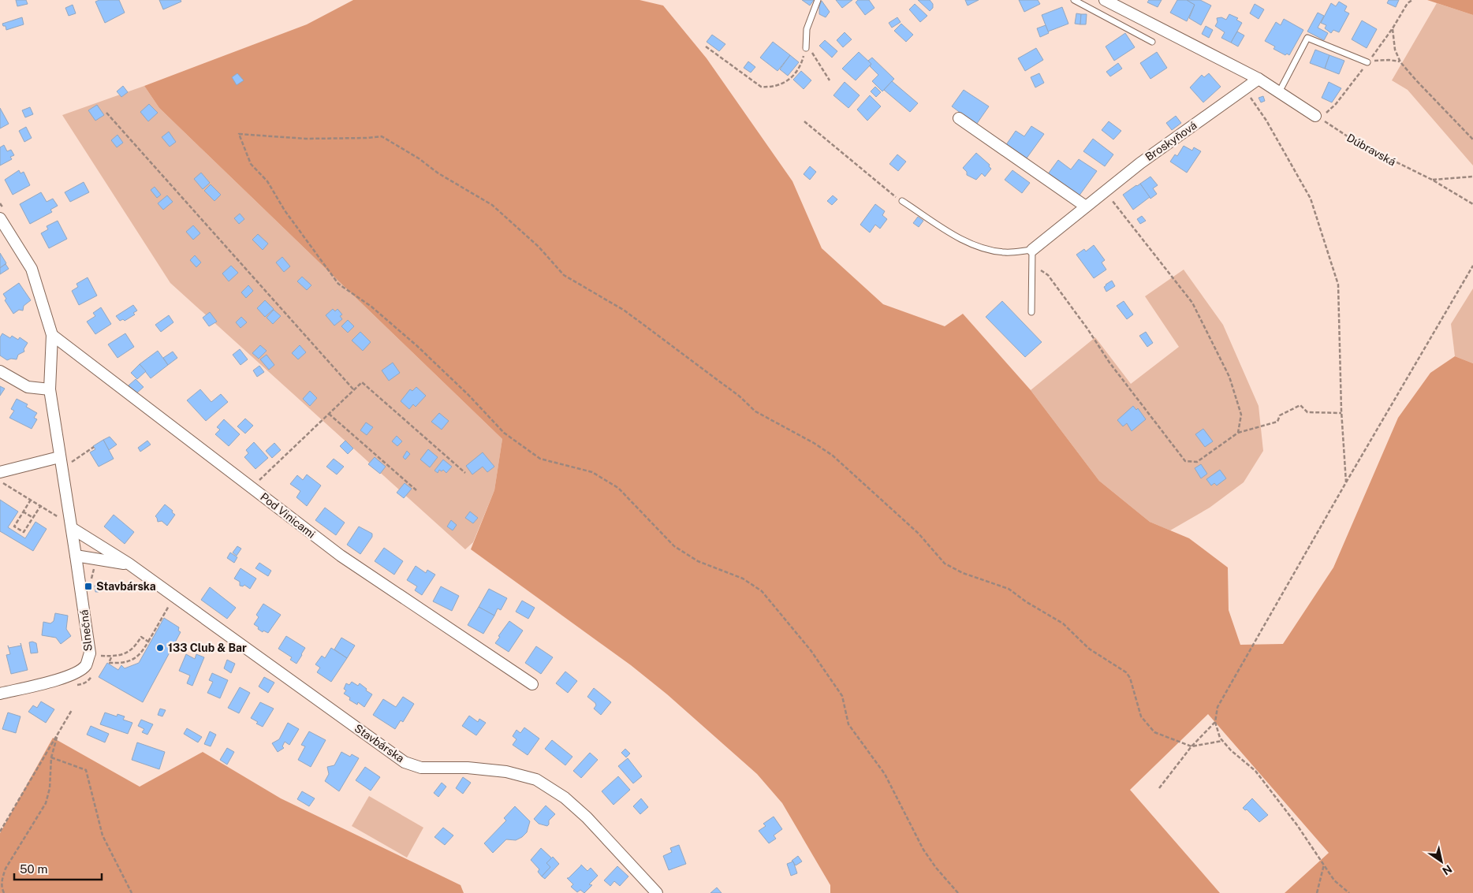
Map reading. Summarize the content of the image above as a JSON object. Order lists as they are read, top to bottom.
{
  "streets": {
    "street": [
      "Broskyňová",
      "Pod Vinicami",
      "Slnečná",
      "Stavbárska"
    ],
    "path": ["Dúbravská"]
  },
  "crossings": [
    ["Slnečná", "Stavbárska"]
  ],
  "places": {
    "transit": ["Stavbárska"],
    "other": ["133 Club & Bar"]
  },
  "scale_bar": "50 m",
  "north": "bottom right"
}
